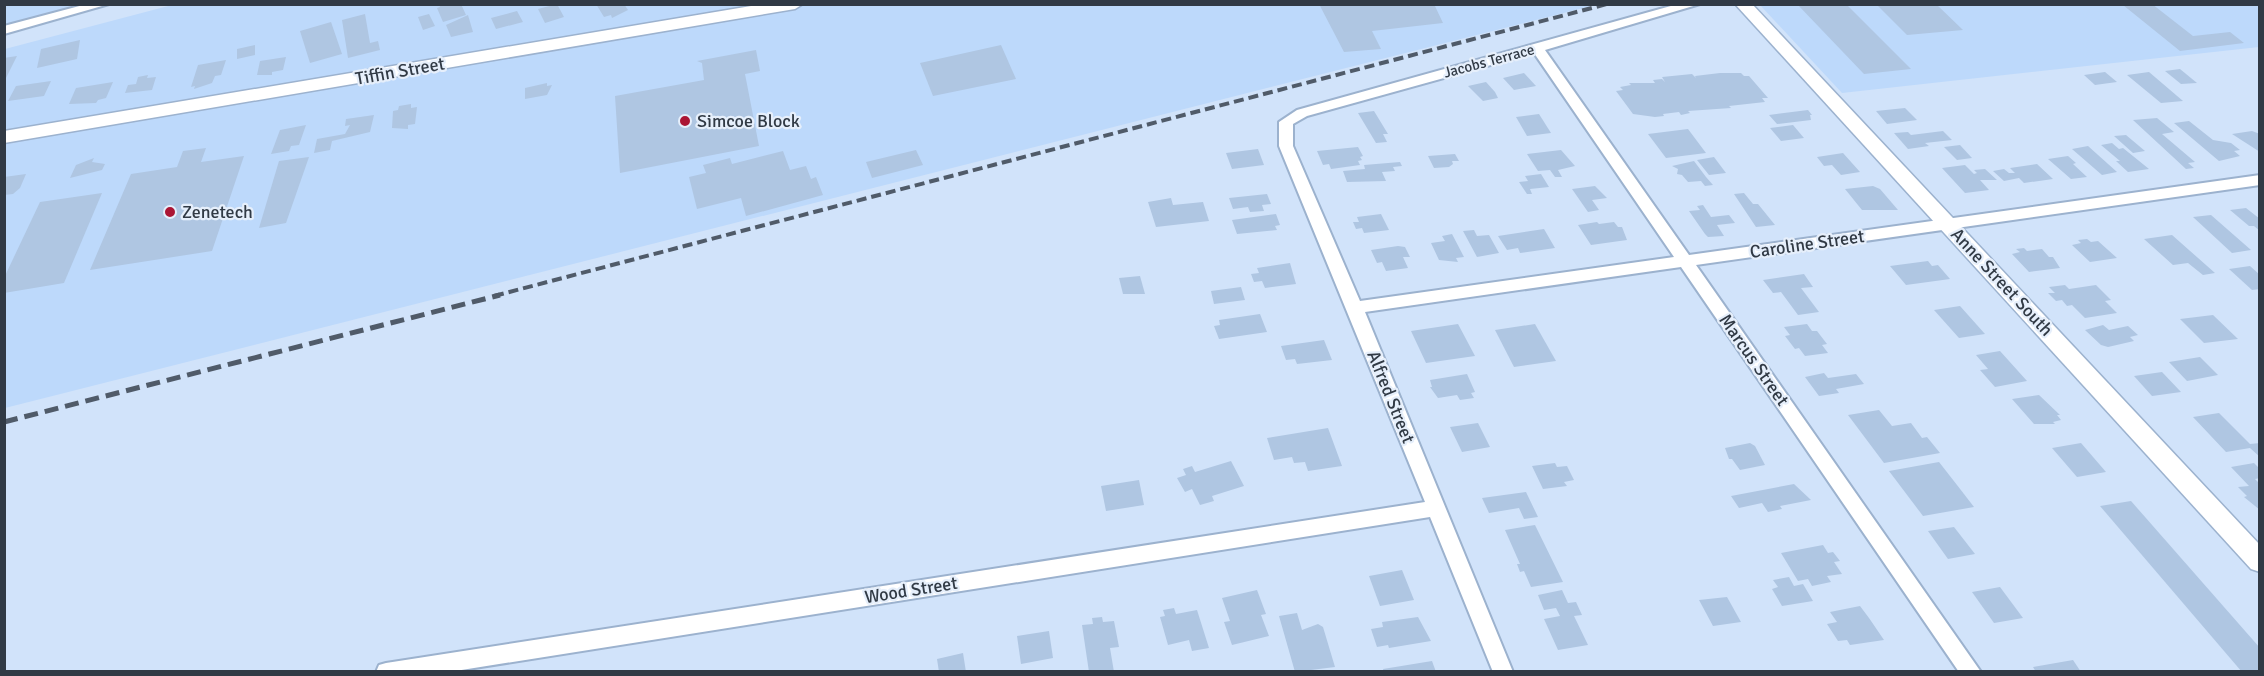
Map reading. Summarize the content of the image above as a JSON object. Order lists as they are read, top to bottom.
{
  "streets": {
    "street": [
      "Jacobs Terrace",
      "Tiffin Street",
      "Caroline Street",
      "Anne Street South",
      "Marcus Street",
      "Alfred Street",
      "Wood Street"
    ]
  },
  "crossings": [
    ["Jacobs Terrace", "Marcus Street"],
    ["Jacobs Terrace", "Alfred Street"],
    ["Caroline Street", "Anne Street South"],
    ["Caroline Street", "Marcus Street"],
    ["Caroline Street", "Alfred Street"],
    ["Alfred Street", "Wood Street"]
  ],
  "places": ["Simcoe Block", "Zenetech"]
}
